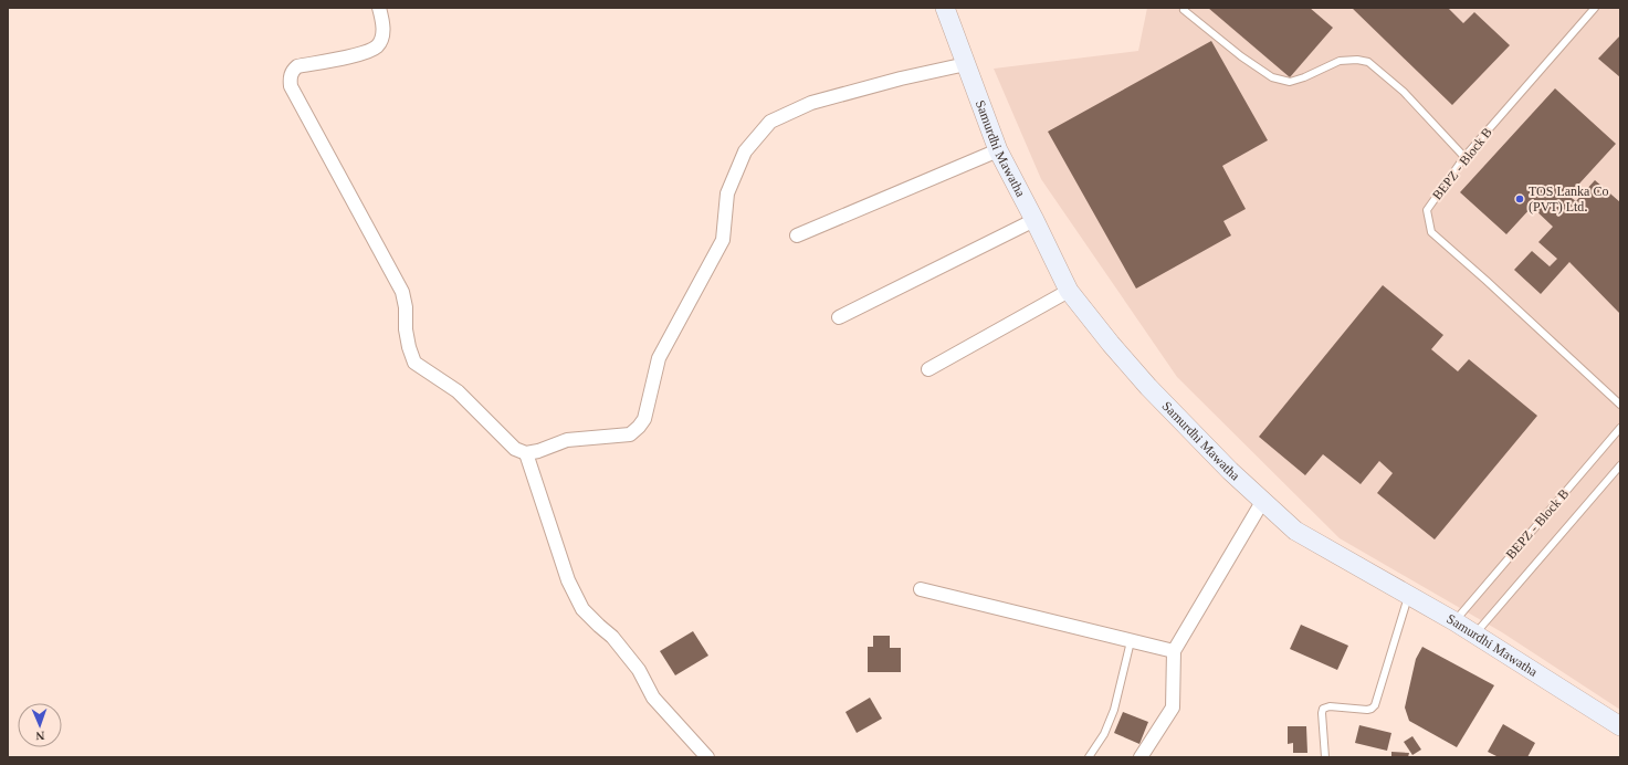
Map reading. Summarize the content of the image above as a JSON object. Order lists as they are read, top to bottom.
{
  "streets": {
    "main road": ["Samurdhi Mawatha"],
    "lane": ["BEPZ - Block B"]
  },
  "crossings": [
    ["Samurdhi Mawatha", "BEPZ - Block B"]
  ],
  "places": ["TOS Lanka Co (PVT) Ltd."],
  "north": "bottom"
}
